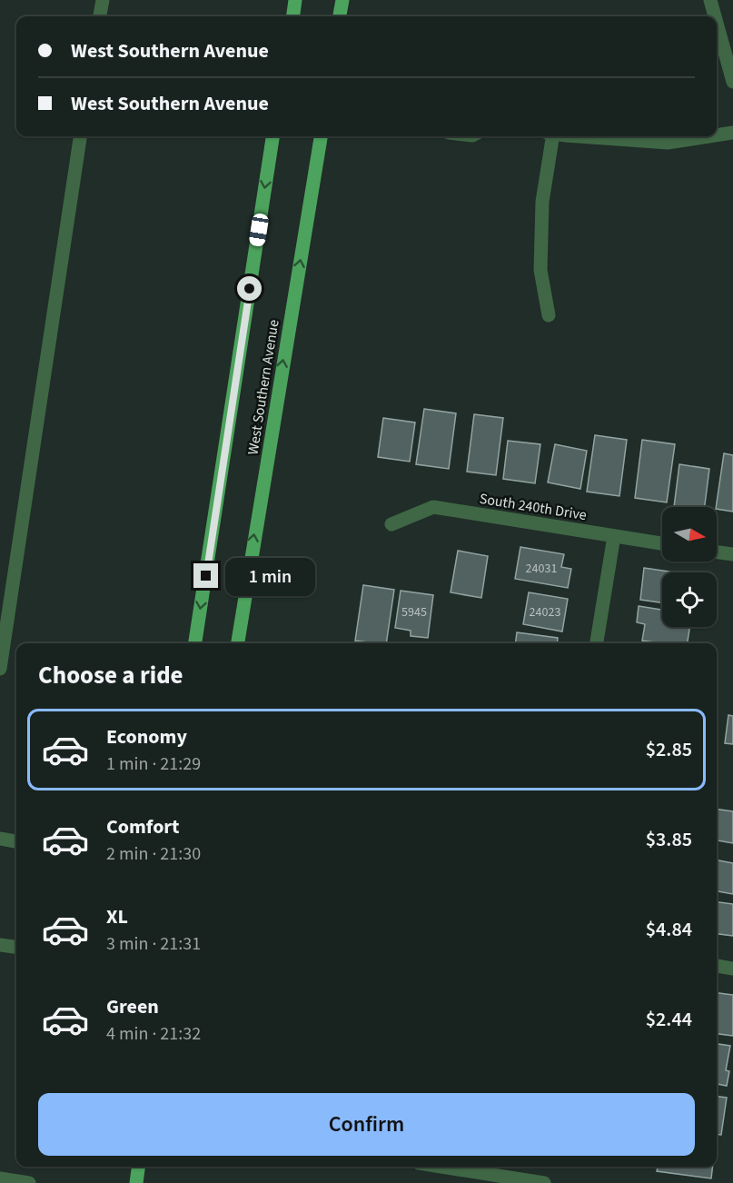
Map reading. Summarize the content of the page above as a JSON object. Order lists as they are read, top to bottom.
{
  "streets": {
    "main road": ["West Southern Avenue"],
    "street": ["South 240th Drive"]
  },
  "house_numbers": ["24031", "5945", "24023"],
  "north": "right",
  "page": {
    "banner": ["West Southern Avenue", "West Southern Avenue"],
    "bubble": "1 min",
    "heading": "Choose a ride",
    "list": [
      {
        "name": "Economy",
        "note": "1 min · 21:29",
        "value": "$2.85"
      },
      {
        "name": "Comfort",
        "note": "2 min · 21:30",
        "value": "$3.85"
      },
      {
        "name": "XL",
        "note": "3 min · 21:31",
        "value": "$4.84"
      },
      {
        "name": "Green",
        "note": "4 min · 21:32",
        "value": "$2.44"
      }
    ],
    "buttons": "Confirm"
  }
}
